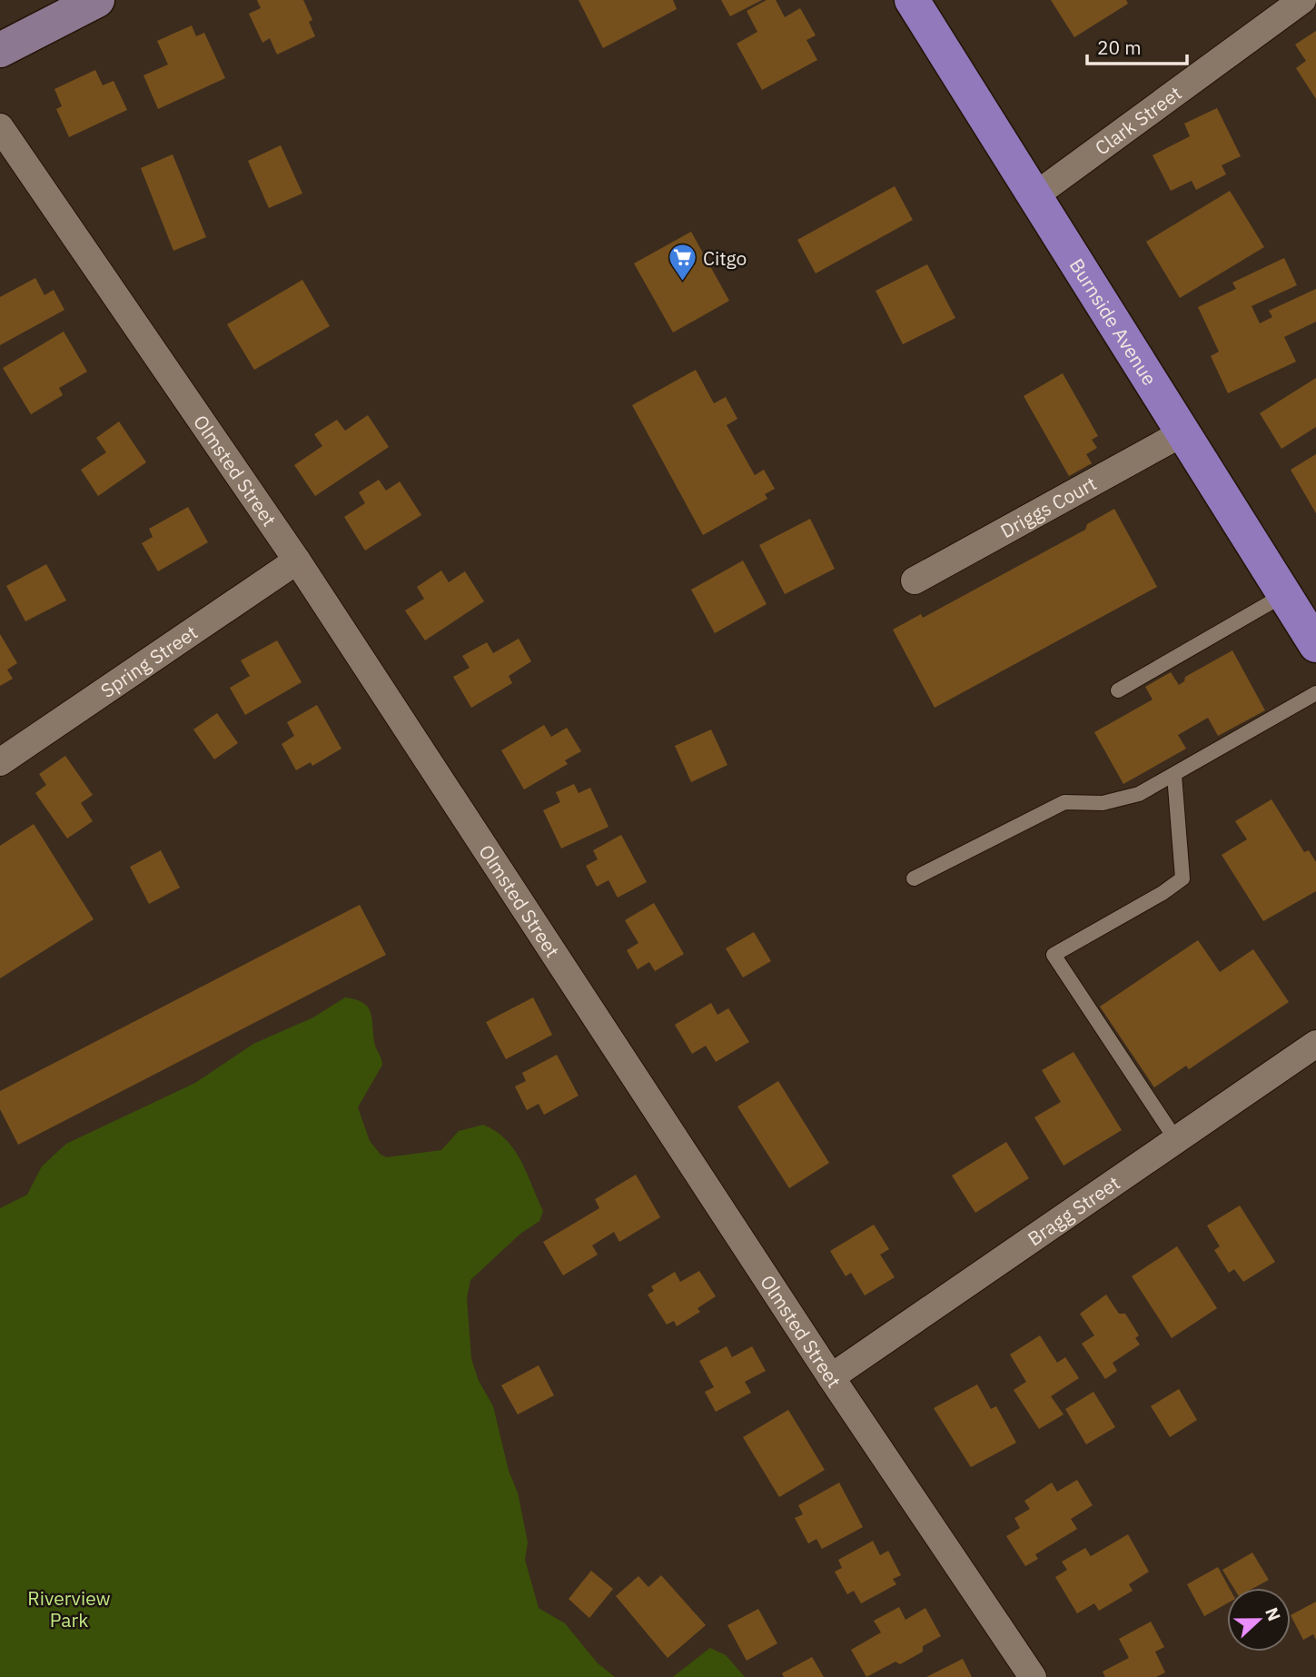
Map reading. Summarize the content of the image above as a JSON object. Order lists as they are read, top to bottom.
{
  "streets": {
    "main road": ["Burnside Avenue"],
    "street": [
      "Clark Street",
      "Olmsted Street",
      "Driggs Court",
      "Spring Street",
      "Bragg Street"
    ]
  },
  "crossings": [
    ["Clark Street", "Burnside Avenue"],
    ["Burnside Avenue", "Driggs Court"],
    ["Olmsted Street", "Spring Street"],
    ["Olmsted Street", "Bragg Street"]
  ],
  "parks": ["Riverview Park"],
  "places": {
    "supermarket": ["Citgo"]
  },
  "scale_bar": "20 m",
  "north": "right"
}
